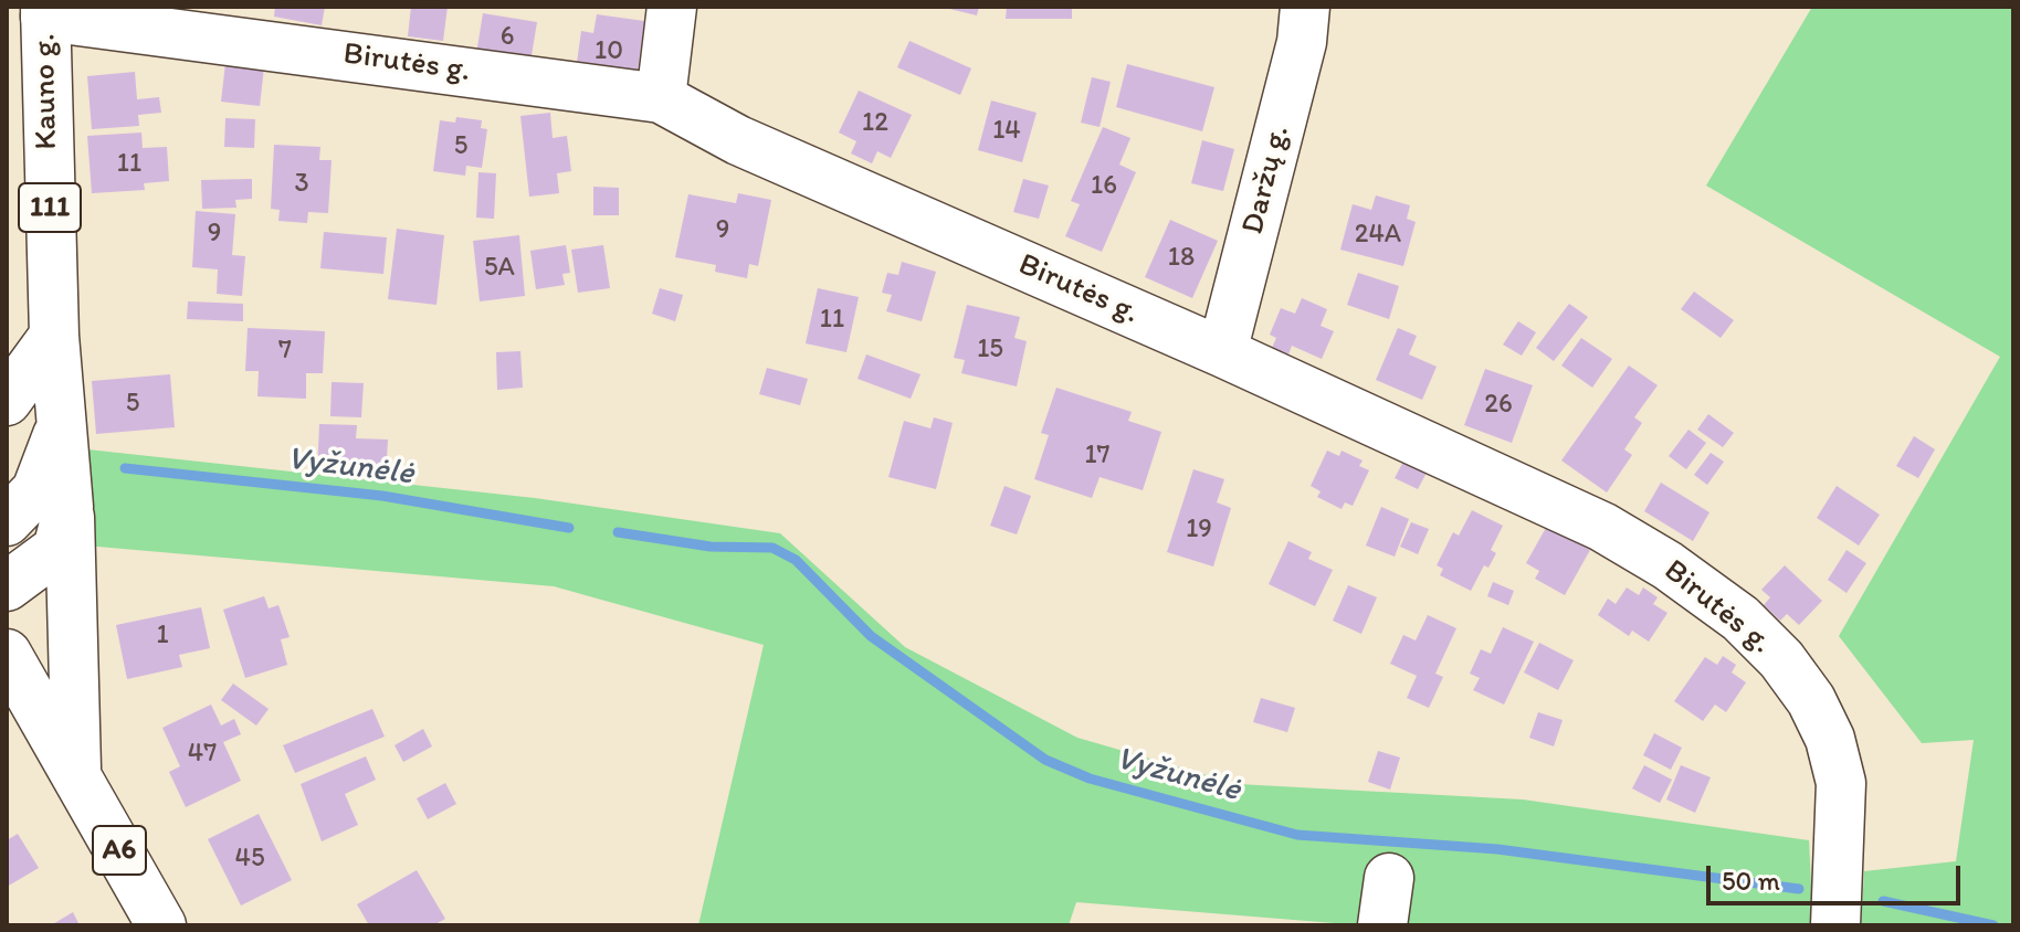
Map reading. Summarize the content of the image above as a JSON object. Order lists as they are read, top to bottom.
{
  "streets": {
    "street": [
      "Birutės g.",
      "Kauno g.",
      "Daržų g.",
      "111",
      "A6"
    ]
  },
  "crossings": [
    ["Birutės g.", "Kauno g."],
    ["Birutės g.", "Daržų g."],
    ["Kauno g.", "A6"]
  ],
  "water": ["Vyžunėlė"],
  "house_numbers": [
    "6",
    "10",
    "12",
    "14",
    "5",
    "11",
    "3",
    "16",
    "9",
    "9",
    "24A",
    "18",
    "5A",
    "11",
    "15",
    "7",
    "5",
    "26",
    "17",
    "19",
    "1",
    "47",
    "45"
  ],
  "scale_bar": "50 m"
}
